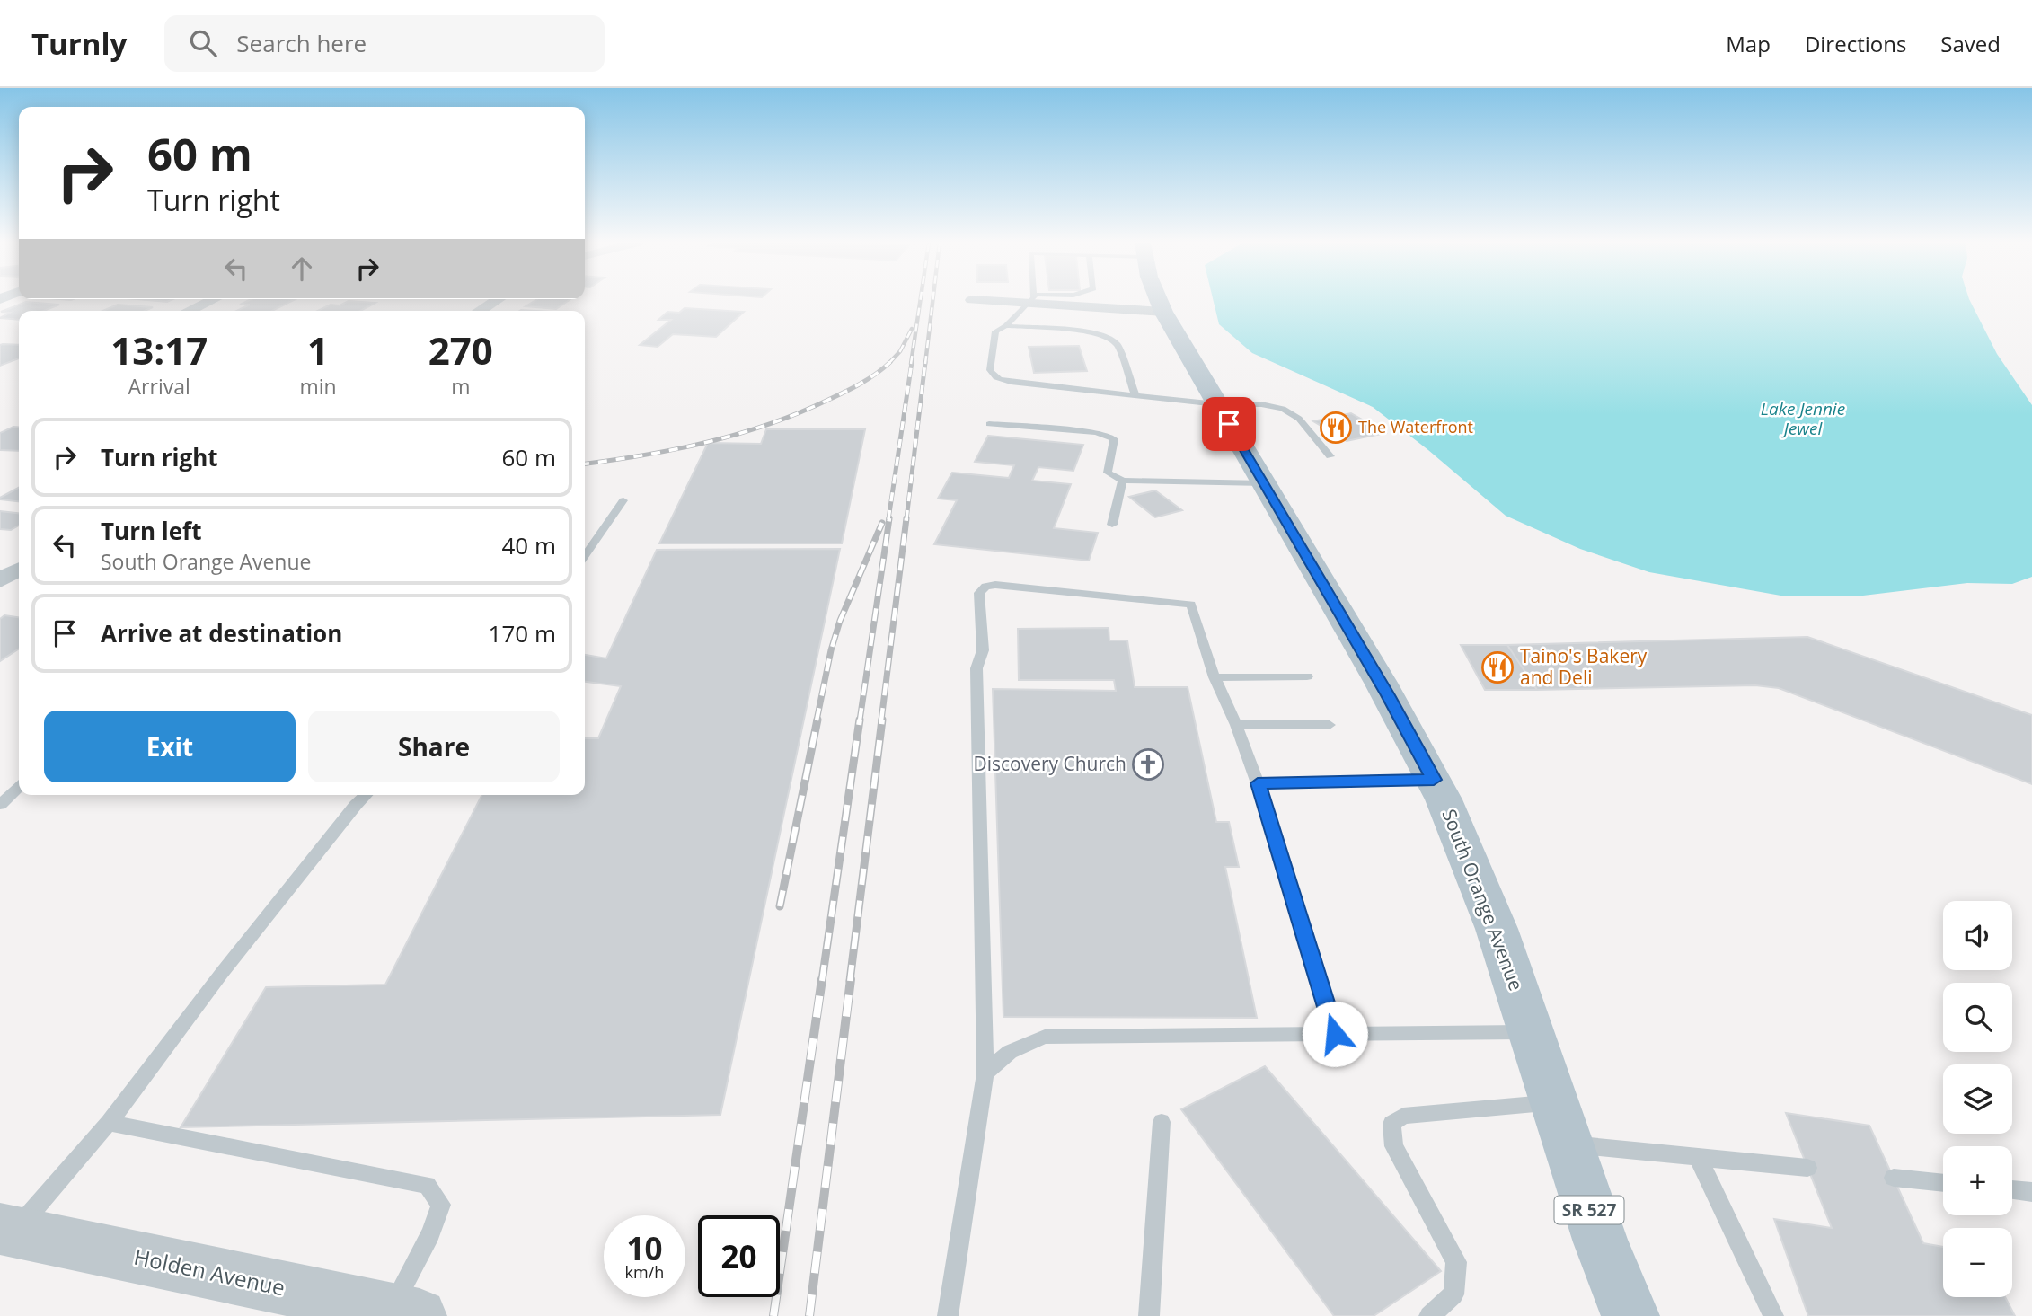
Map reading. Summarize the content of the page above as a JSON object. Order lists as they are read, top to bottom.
{
  "streets": {
    "main road": ["South Orange Avenue", "SR 527"],
    "street": ["Holden Avenue"]
  },
  "water": ["Lake Jennie Jewel"],
  "places": {
    "restaurant": ["The Waterfront", "Taino's Bakery and Deli"],
    "church": ["Discovery Church"]
  },
  "page": {
    "header": "Turnly",
    "search": "Search here",
    "nav": ["Map", "Directions", "Saved"],
    "turn": ["60 m", "Turn right"],
    "eta": [
      "13:17",
      "Arrival",
      "1",
      "min",
      "270",
      "m"
    ],
    "list": [
      {
        "name": "Turn right",
        "value": "60 m"
      },
      {
        "name": "Turn left",
        "note": "South Orange Avenue",
        "value": "40 m"
      },
      {
        "name": "Arrive at destination",
        "value": "170 m"
      }
    ],
    "buttons": ["Exit", "Share"],
    "map_buttons": ["+", "−"],
    "speed": "10 km/h",
    "limit": "20"
  }
}
